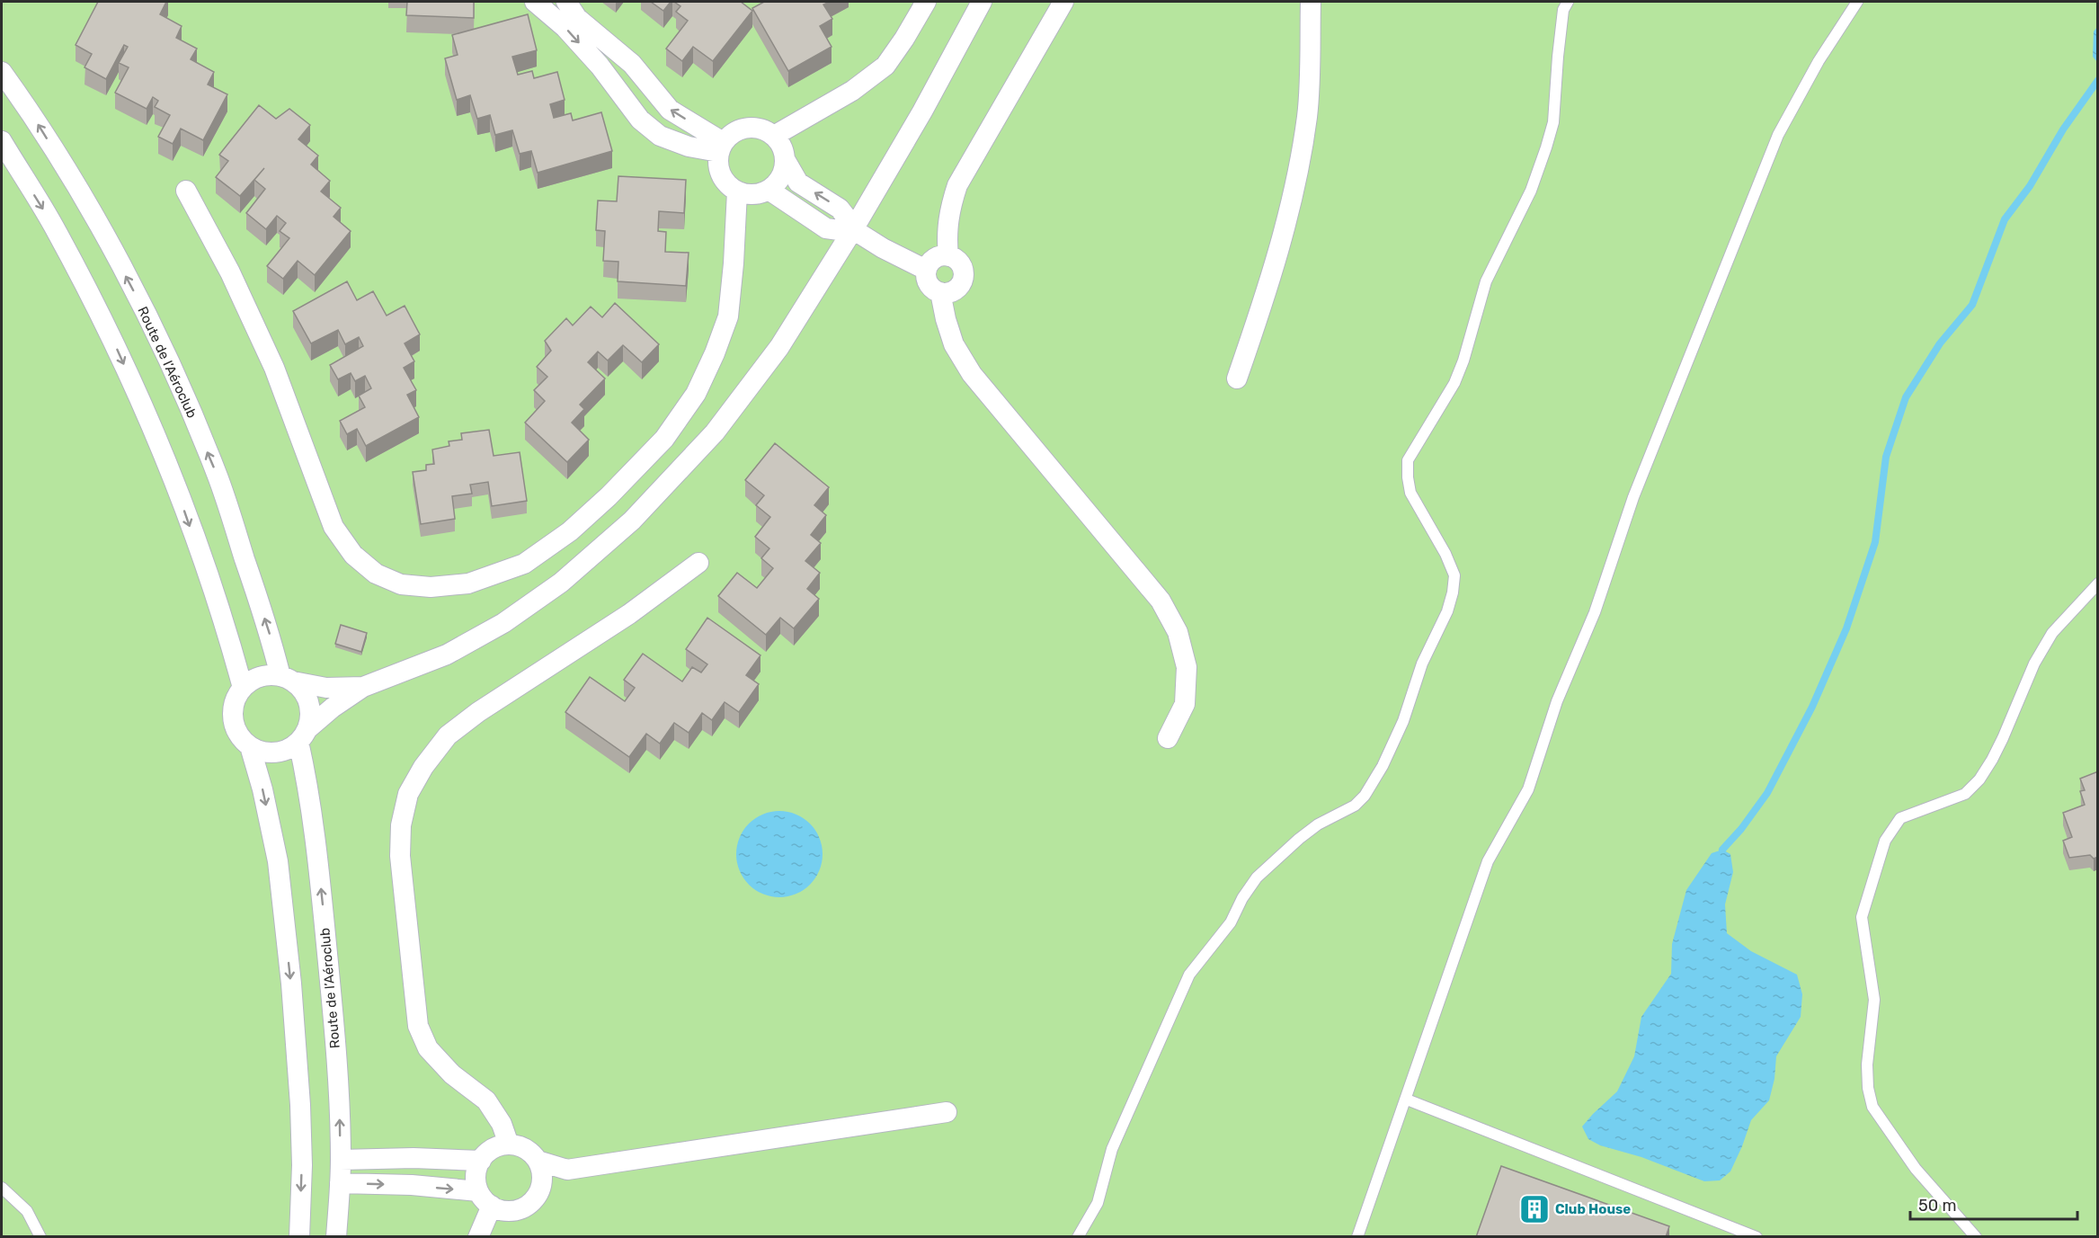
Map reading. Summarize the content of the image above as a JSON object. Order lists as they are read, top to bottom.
{
  "streets": {
    "street": ["Route de l’Aéroclub"]
  },
  "places": {
    "building": ["Club House"]
  },
  "scale_bar": "50 m"
}
